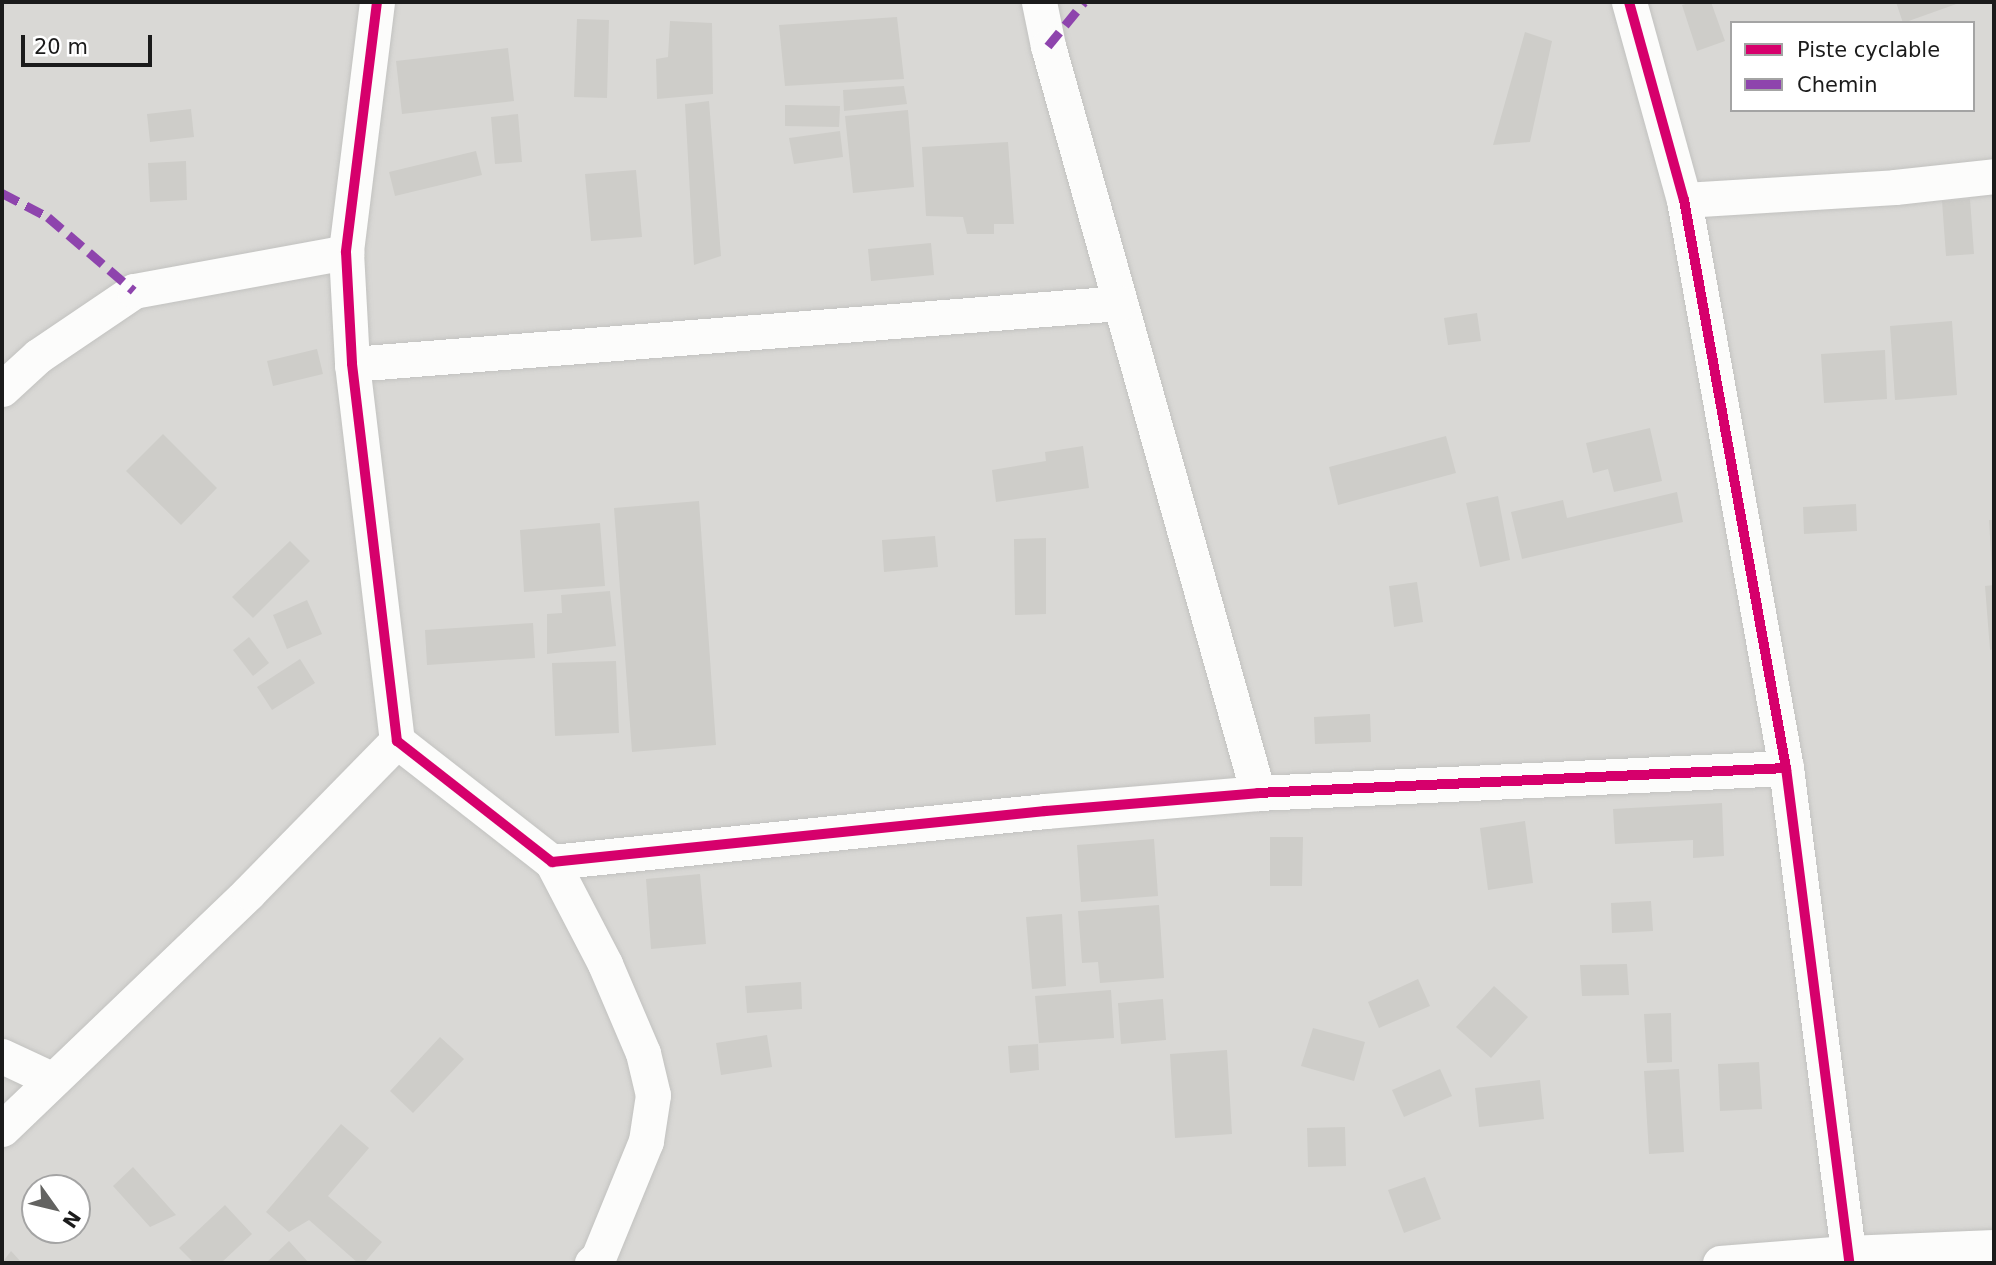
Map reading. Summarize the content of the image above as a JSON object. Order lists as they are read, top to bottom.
{
  "legend": ["Piste cyclable", "Chemin"],
  "scale_bar": "20 m",
  "north": "bottom right"
}
